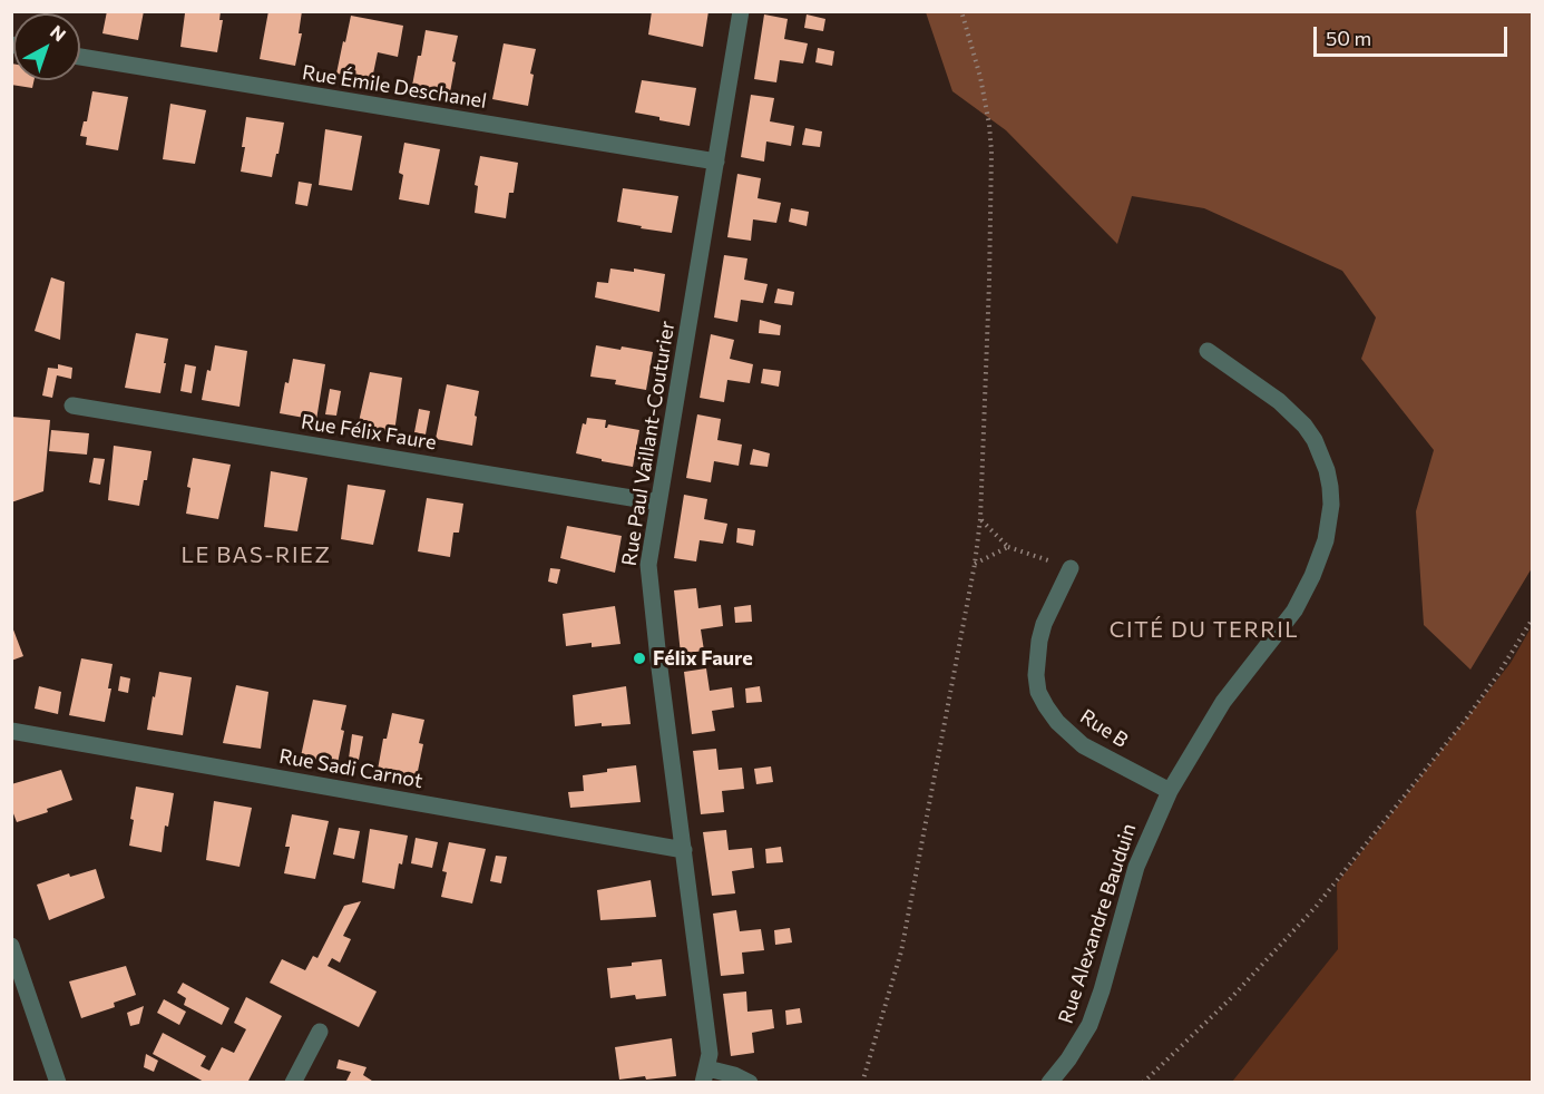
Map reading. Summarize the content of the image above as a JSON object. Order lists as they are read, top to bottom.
{
  "streets": {
    "street": [
      "Rue Émile Deschanel",
      "Rue Félix Faure",
      "Rue Paul Vaillant-Couturier",
      "Rue B",
      "Rue Sadi Carnot",
      "Rue Alexandre Bauduin"
    ]
  },
  "crossings": [
    ["Rue Émile Deschanel", "Rue Paul Vaillant-Couturier"],
    ["Rue Félix Faure", "Rue Paul Vaillant-Couturier"],
    ["Rue Paul Vaillant-Couturier", "Rue Sadi Carnot"],
    ["Rue B", "Rue Alexandre Bauduin"]
  ],
  "districts": ["LE BAS-RIEZ", "CITÉ DU TERRIL"],
  "places": ["Félix Faure"],
  "scale_bar": "50 m",
  "north": "top right"
}
